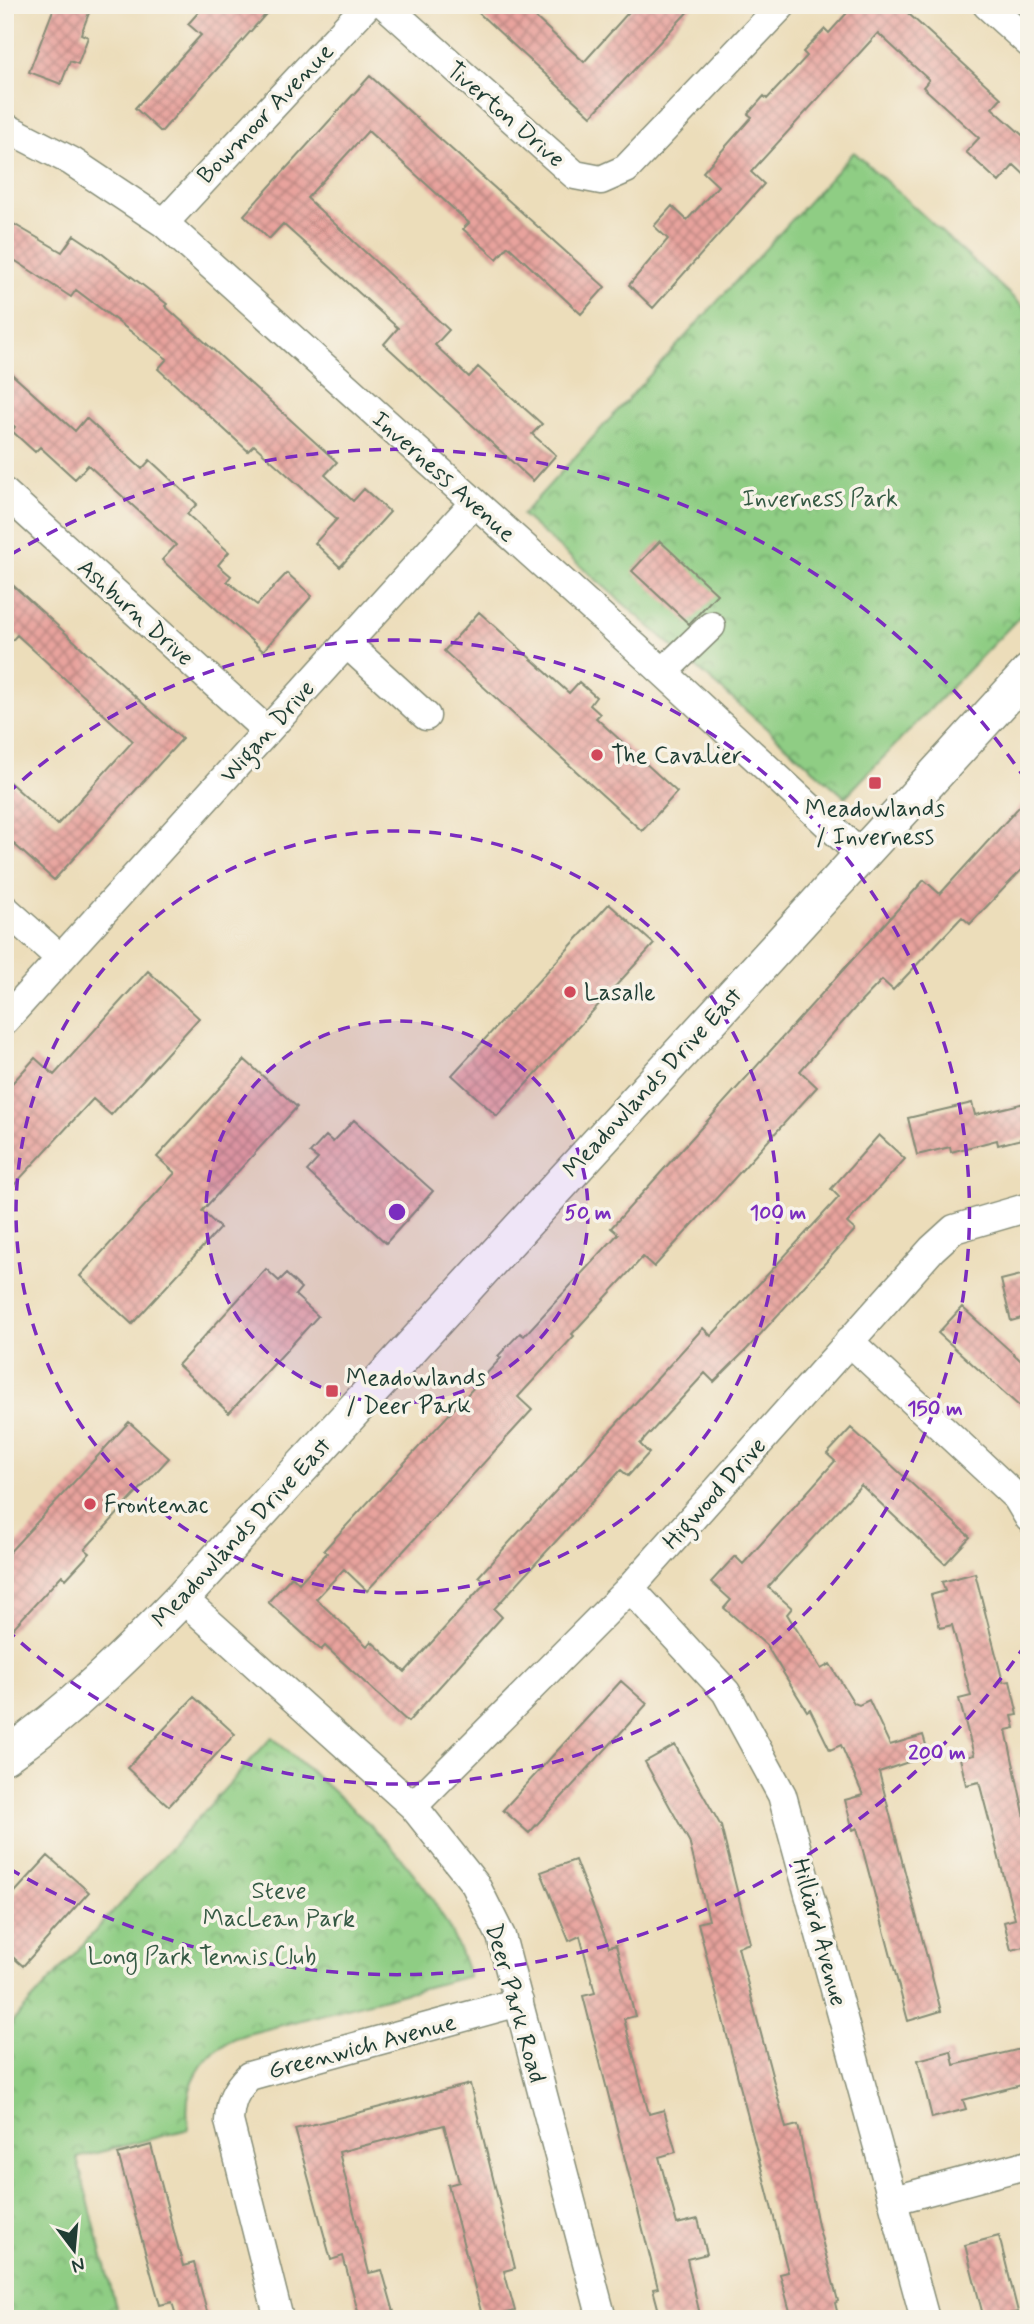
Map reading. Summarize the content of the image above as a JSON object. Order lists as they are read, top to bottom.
{
  "streets": {
    "main road": ["Meadowlands Drive East"],
    "street": [
      "Bowmoor Avenue",
      "Tiverton Drive",
      "Inverness Avenue",
      "Ashburn Drive",
      "Wigan Drive",
      "Higwood Drive",
      "Hilliard Avenue",
      "Deer Park Road",
      "Greenwich Avenue"
    ]
  },
  "crossings": [
    ["Bowmoor Avenue", "Inverness Avenue"],
    ["Inverness Avenue", "Wigan Drive"],
    ["Inverness Avenue", "Meadowlands Drive East"],
    ["Ashburn Drive", "Wigan Drive"],
    ["Meadowlands Drive East", "Deer Park Road"],
    ["Higwood Drive", "Hilliard Avenue"],
    ["Higwood Drive", "Deer Park Road"],
    ["Deer Park Road", "Greenwich Avenue"]
  ],
  "parks": ["Inverness Park", "Steve MacLean Park", "Long Park Tennis Club"],
  "places": {
    "other": ["The Cavalier", "Lasalle", "Frontenac"],
    "transit": ["Meadowlands / Inverness", "Meadowlands / Deer Park"]
  },
  "north": "bottom",
  "rings": [
    "50 m",
    "100 m",
    "150 m",
    "200 m"
  ]
}
